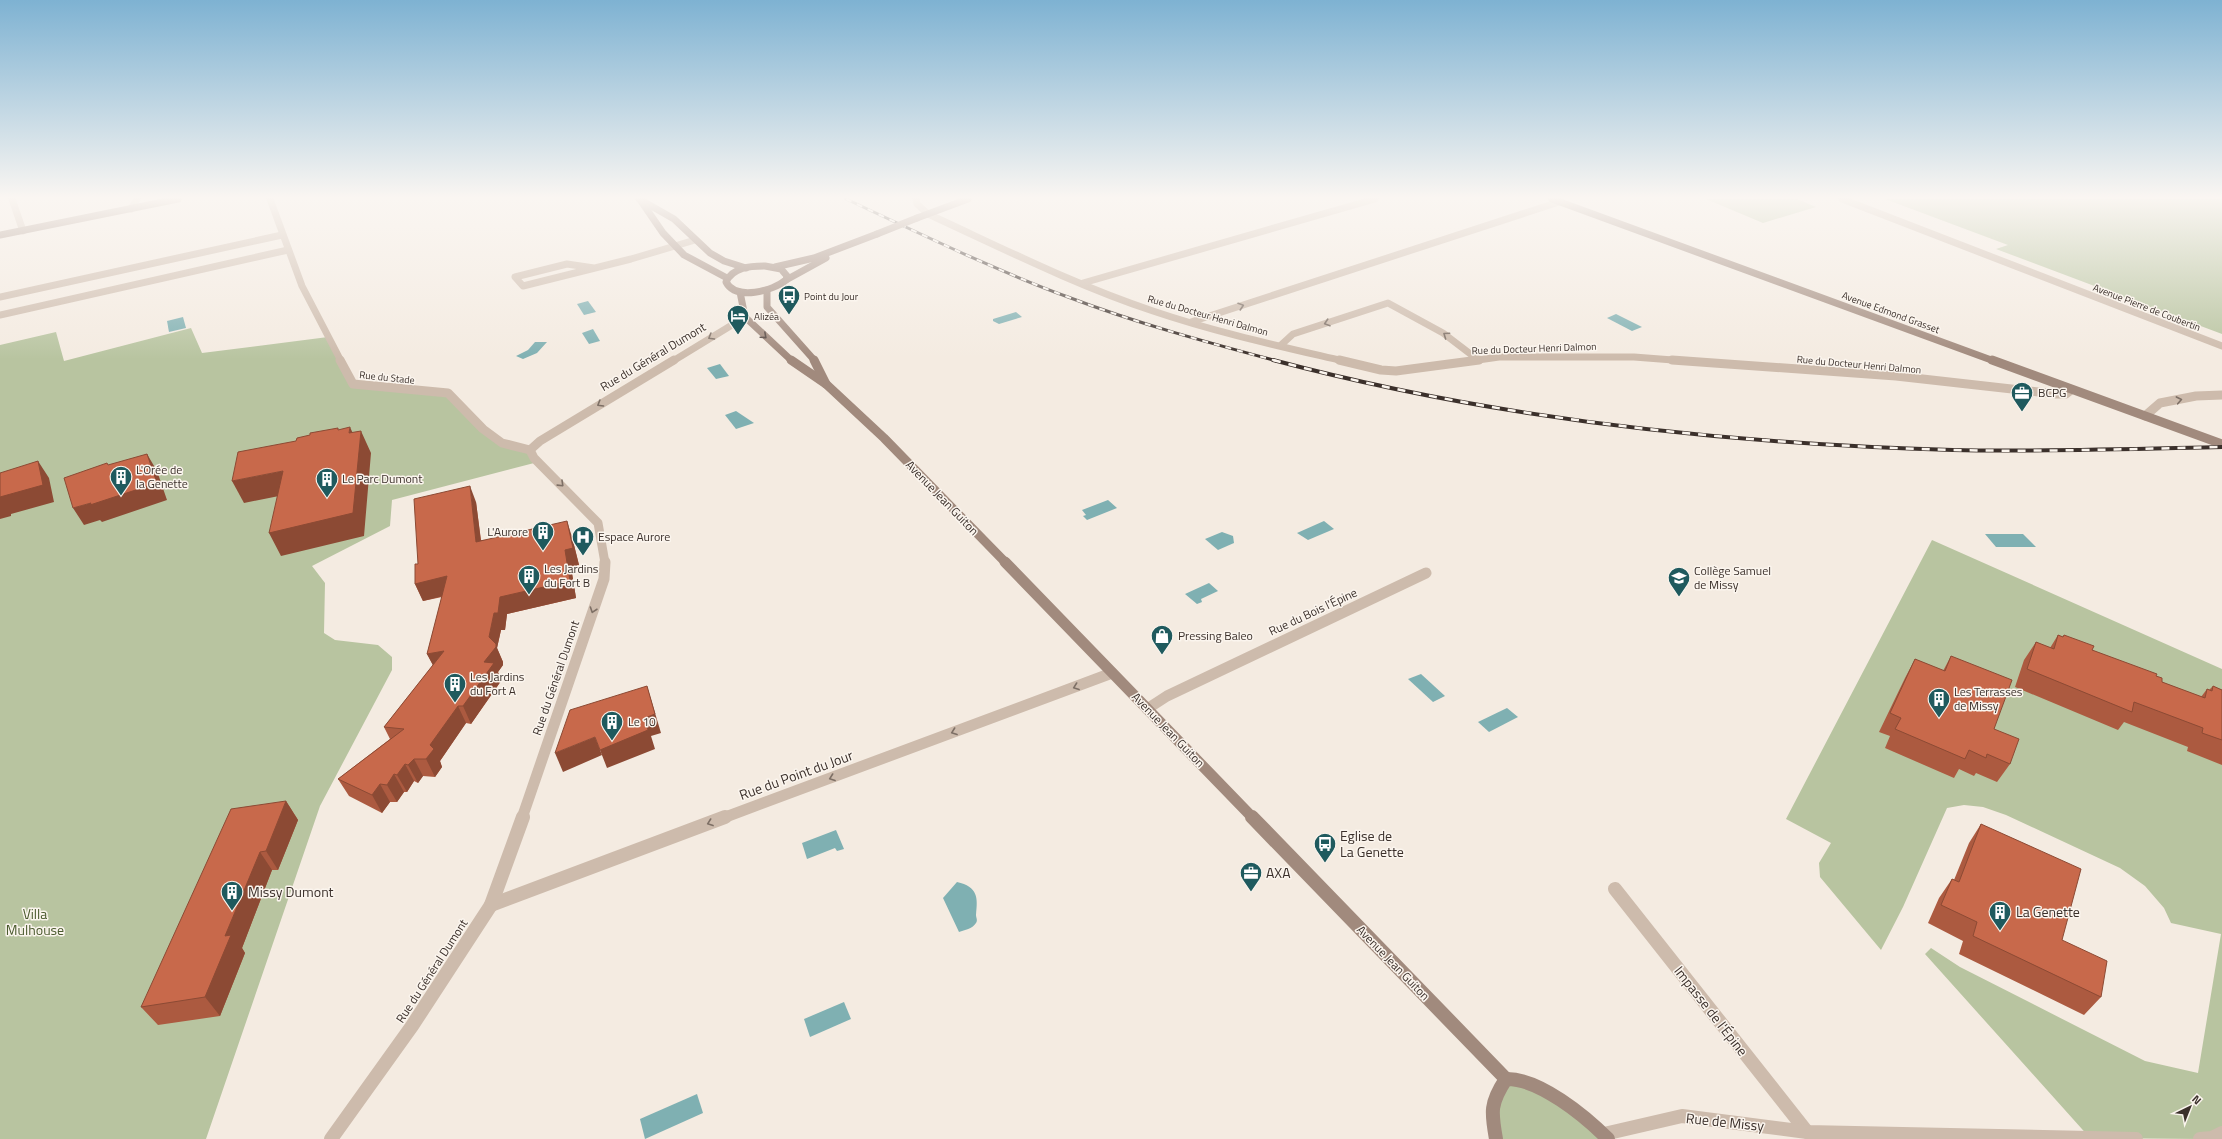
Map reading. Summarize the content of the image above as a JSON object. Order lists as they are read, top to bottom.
{
  "streets": {
    "main road": ["Avenue Edmond Grasset", "Avenue Jean Guiton"],
    "street": [
      "Avenue Pierre de Coubertin",
      "Rue du Docteur Henri Dalmon",
      "Rue du Général Dumont",
      "Rue du Stade",
      "Rue du Bois l'Épine",
      "Rue du Point du Jour",
      "Impasse de l'Épine",
      "Rue de Missy"
    ]
  },
  "crossings": [
    ["Avenue Edmond Grasset", "Rue du Docteur Henri Dalmon"],
    ["Rue du Général Dumont", "Rue du Stade"],
    ["Rue du Général Dumont", "Avenue Jean Guiton"],
    ["Rue du Général Dumont", "Rue du Point du Jour"],
    ["Avenue Jean Guiton", "Rue du Bois l'Épine"],
    ["Avenue Jean Guiton", "Rue du Point du Jour"],
    ["Impasse de l'Épine", "Rue de Missy"]
  ],
  "one_way": ["Rue du Général Dumont", "Rue du Point du Jour"],
  "parks": ["Villa Mulhouse"],
  "places": {
    "bus stop": ["Point du Jour", "Eglise de La Genette"],
    "hotel": ["Alizéa"],
    "office": ["BCPG", "AXA"],
    "building": [
      "L'Orée de la Genette",
      "Le Parc Dumont",
      "L'Aurore",
      "Les Jardins du Fort B",
      "Les Jardins du Fort A",
      "Les Terrasses de Missy",
      "Le 10",
      "Missy Dumont",
      "La Genette"
    ],
    "hospital": ["Espace Aurore"],
    "school or university": ["Collège Samuel de Missy"],
    "shop": ["Pressing Baleo"]
  },
  "north": "top right"
}
